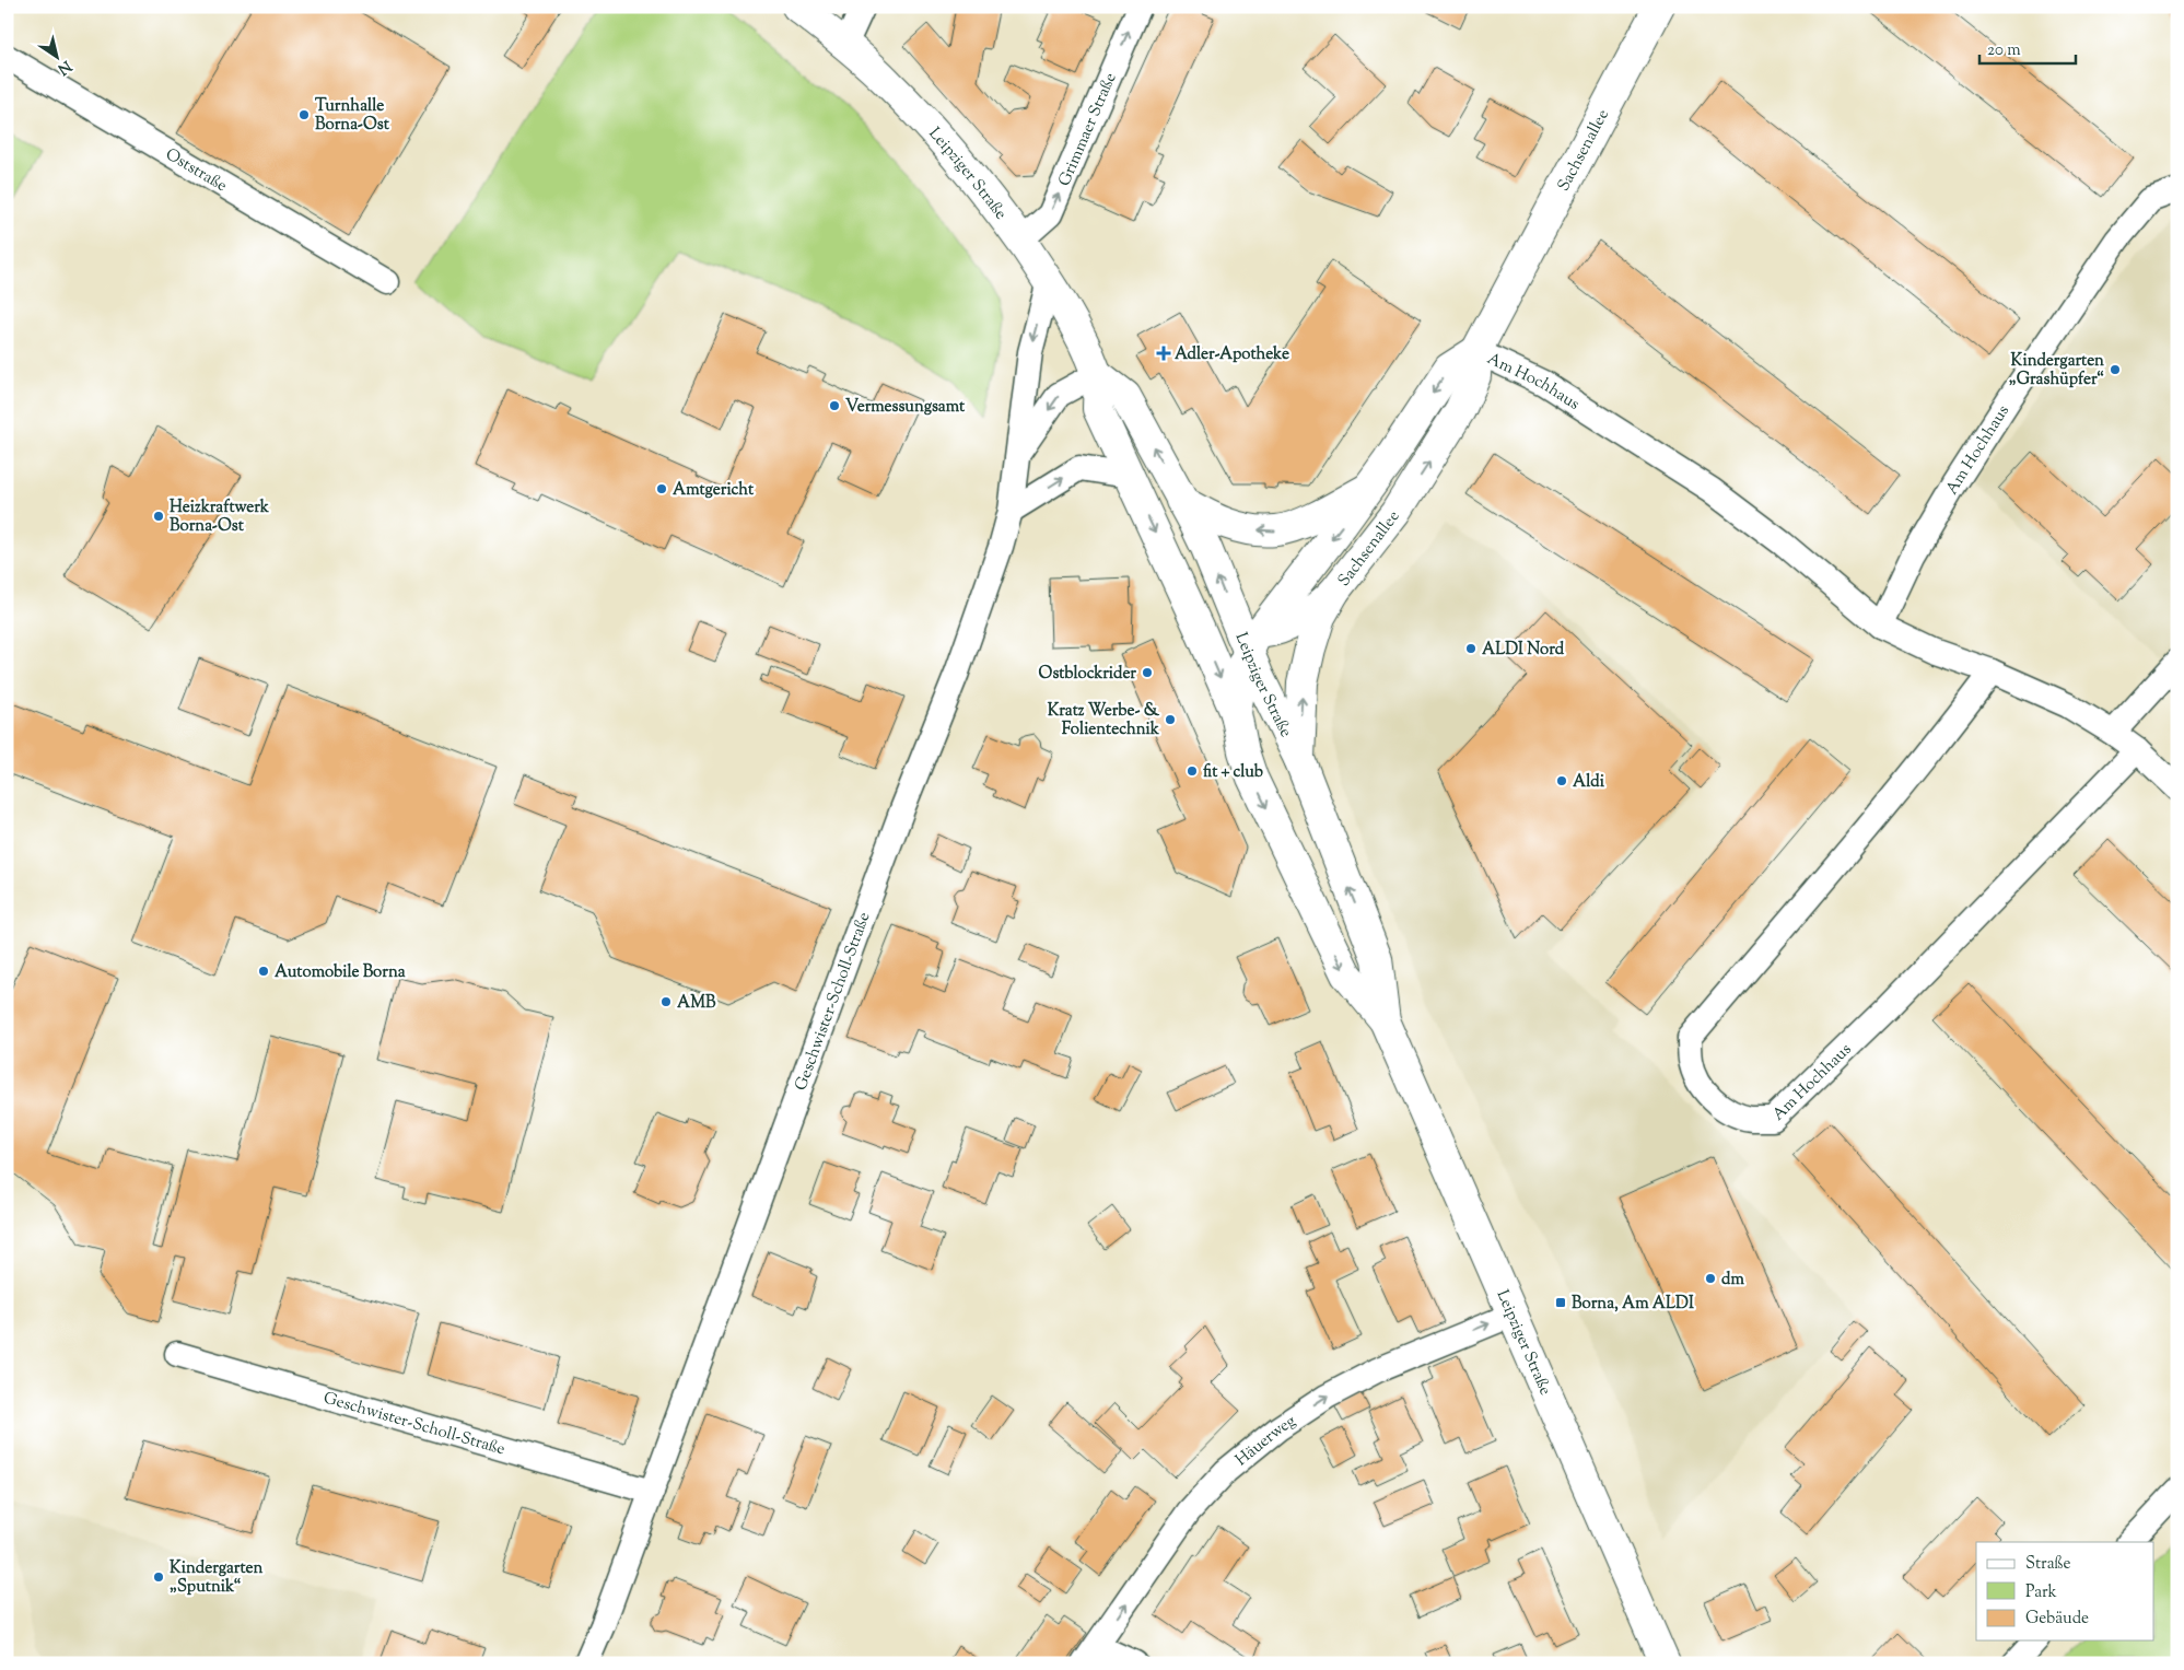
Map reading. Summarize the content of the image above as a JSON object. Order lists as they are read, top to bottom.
{
  "streets": {
    "main road": ["Sachsenallee", "Leipziger Straße"],
    "street": [
      "Grimmaer Straße",
      "Oststraße",
      "Am Hochhaus",
      "Geschwister-Scholl-Straße",
      "Häuerweg"
    ]
  },
  "crossings": [
    ["Grimmaer Straße", "Leipziger Straße"],
    ["Sachsenallee", "Leipziger Straße"],
    ["Sachsenallee", "Am Hochhaus"],
    ["Leipziger Straße", "Geschwister-Scholl-Straße"],
    ["Leipziger Straße", "Häuerweg"]
  ],
  "one_way": ["Grimmaer Straße", "Häuerweg"],
  "places": {
    "other": [
      "Turnhalle Borna-Ost",
      "Kindergarten „Grashüpfer“",
      "Vermessungsamt",
      "Amtgericht",
      "Heizkraftwerk Borna-Ost",
      "ALDI Nord",
      "Ostblockrider",
      "Kratz Werbe- & Folientechnik",
      "fit + club",
      "Aldi",
      "Automobile Borna",
      "AMB",
      "dm",
      "Kindergarten „Sputnik“"
    ],
    "health": ["Adler-Apotheke"],
    "transit": ["Borna, Am ALDI"]
  },
  "legend": ["Straße", "Park", "Gebäude"],
  "scale_bar": "20 m",
  "north": "bottom right"
}
